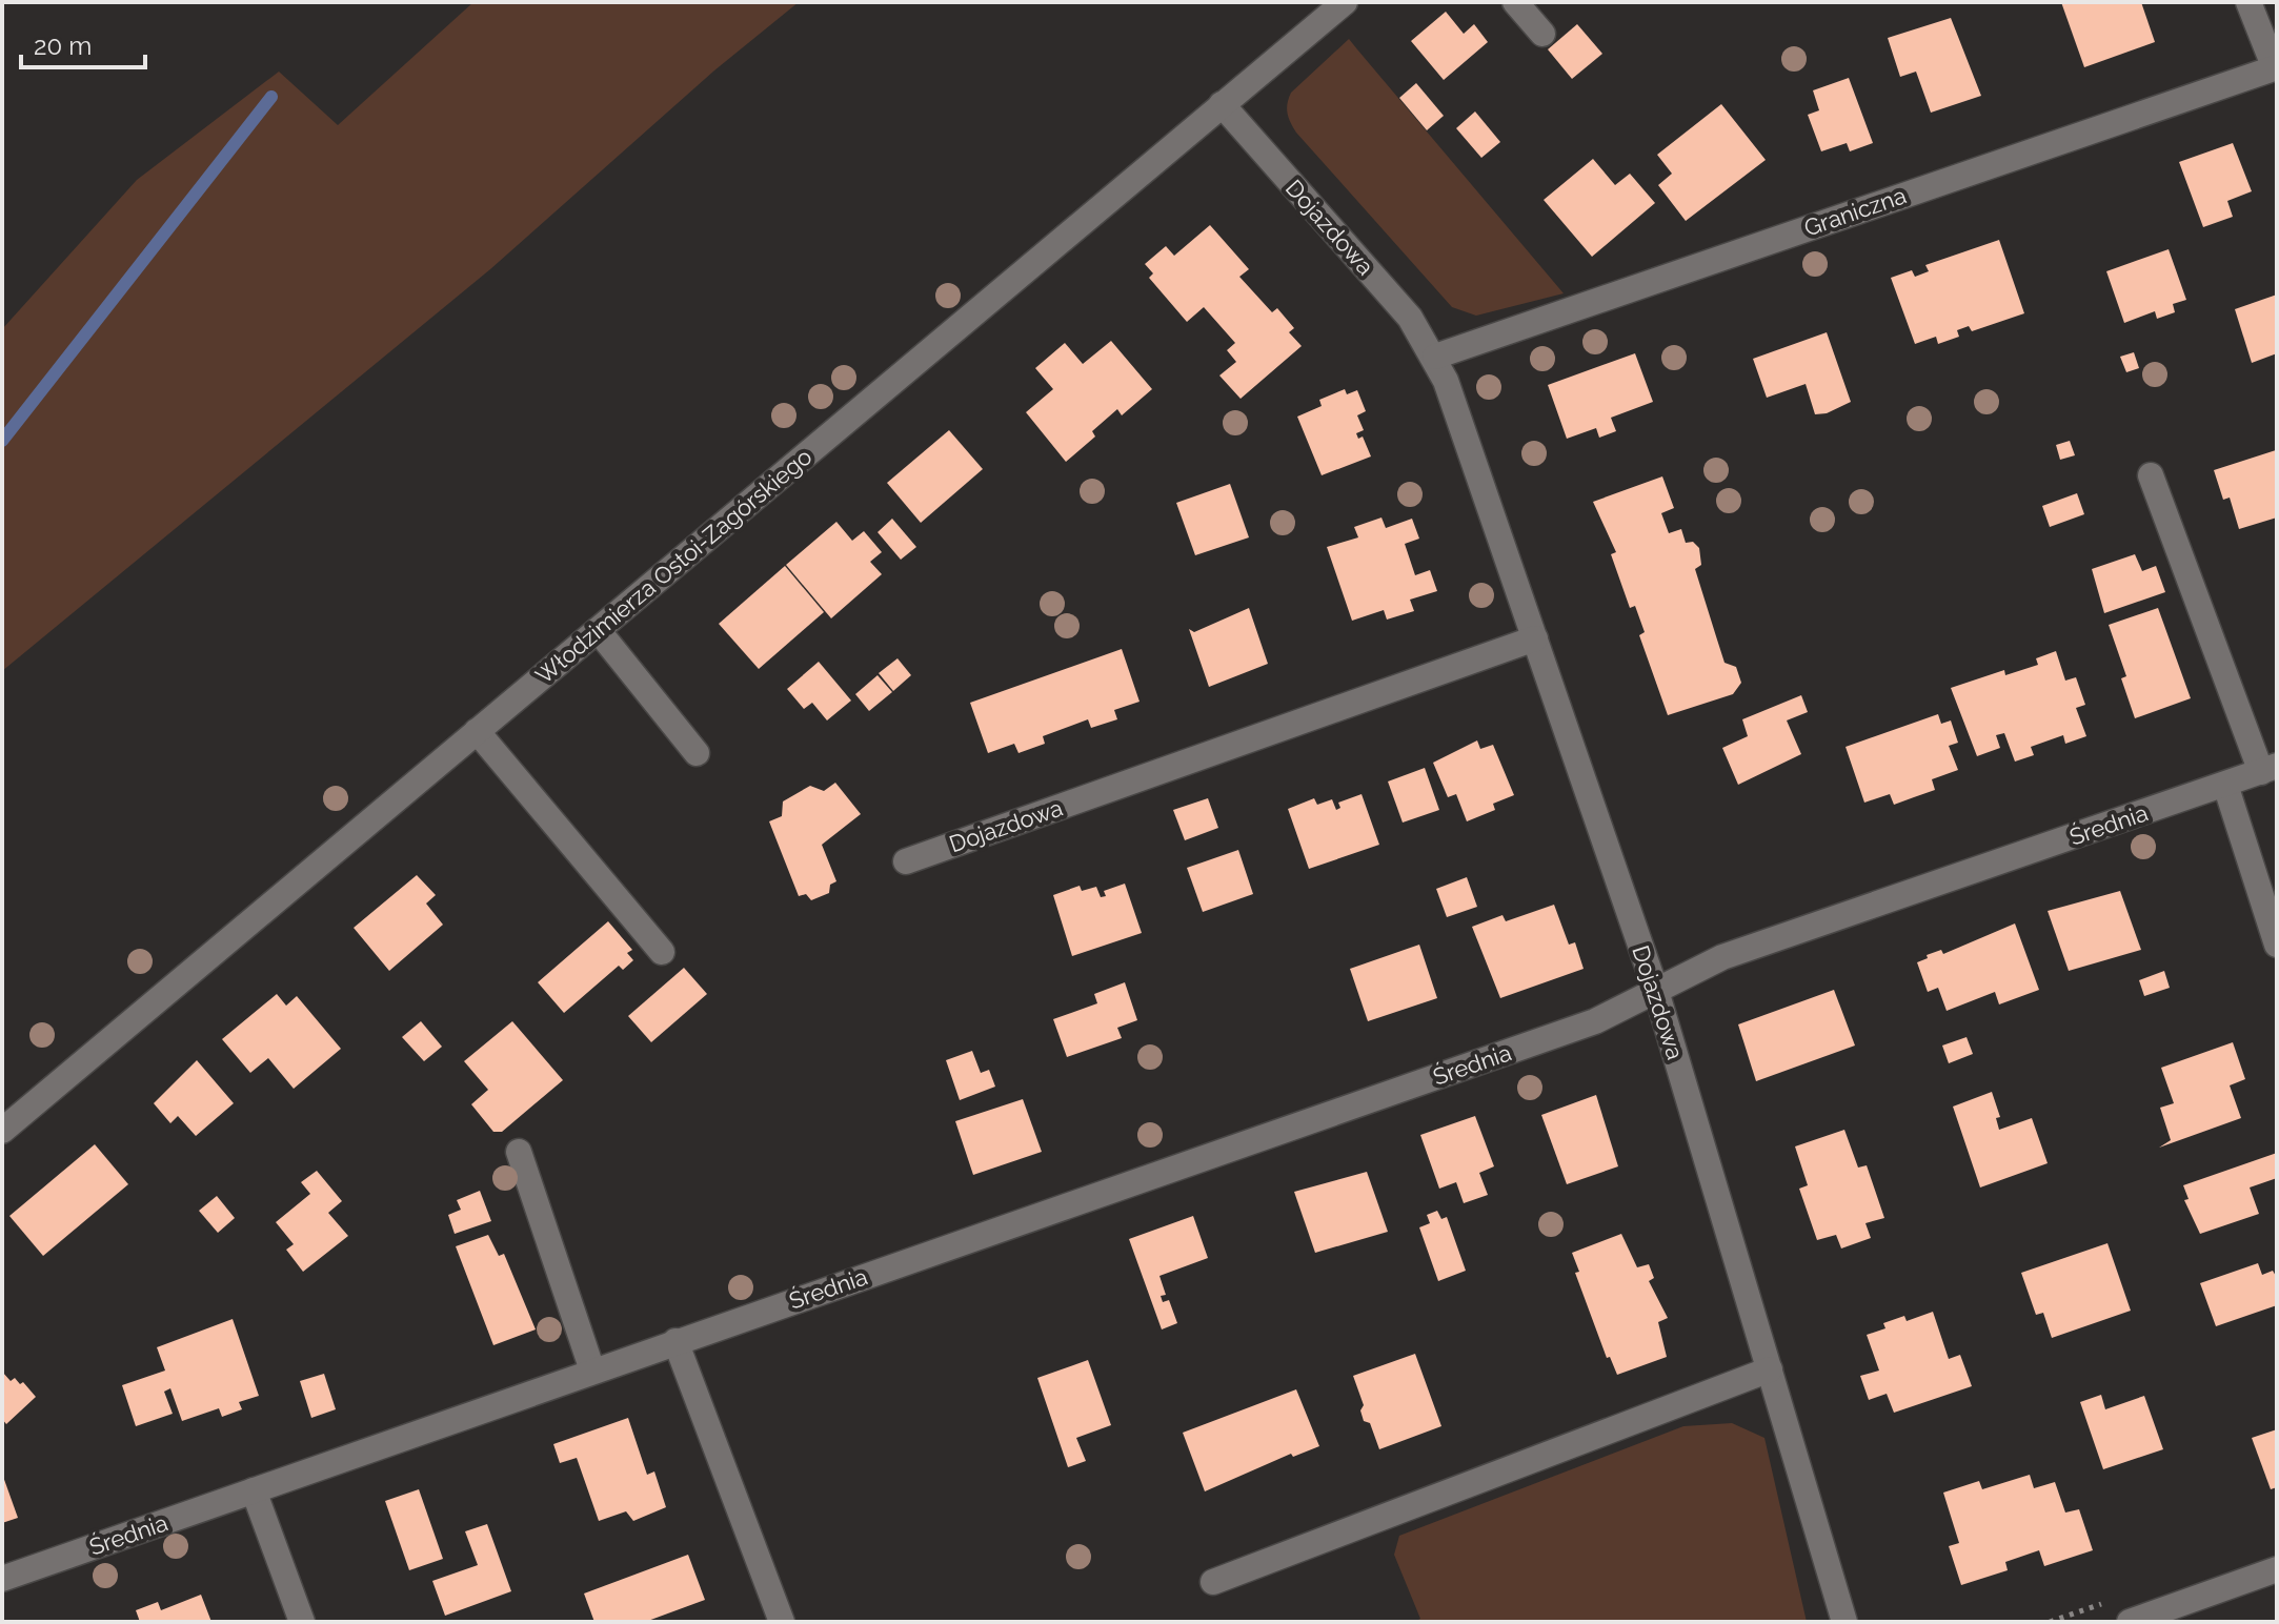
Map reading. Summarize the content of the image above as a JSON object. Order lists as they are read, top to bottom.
{
  "streets": {
    "street": [
      "Graniczna",
      "Dojazdowa",
      "Włodzimierza Ostoi-Zagórskiego",
      "Średnia"
    ]
  },
  "crossings": [
    ["Graniczna", "Dojazdowa"],
    ["Dojazdowa", "Włodzimierza Ostoi-Zagórskiego"],
    ["Dojazdowa", "Średnia"]
  ],
  "scale_bar": "20 m"
}
